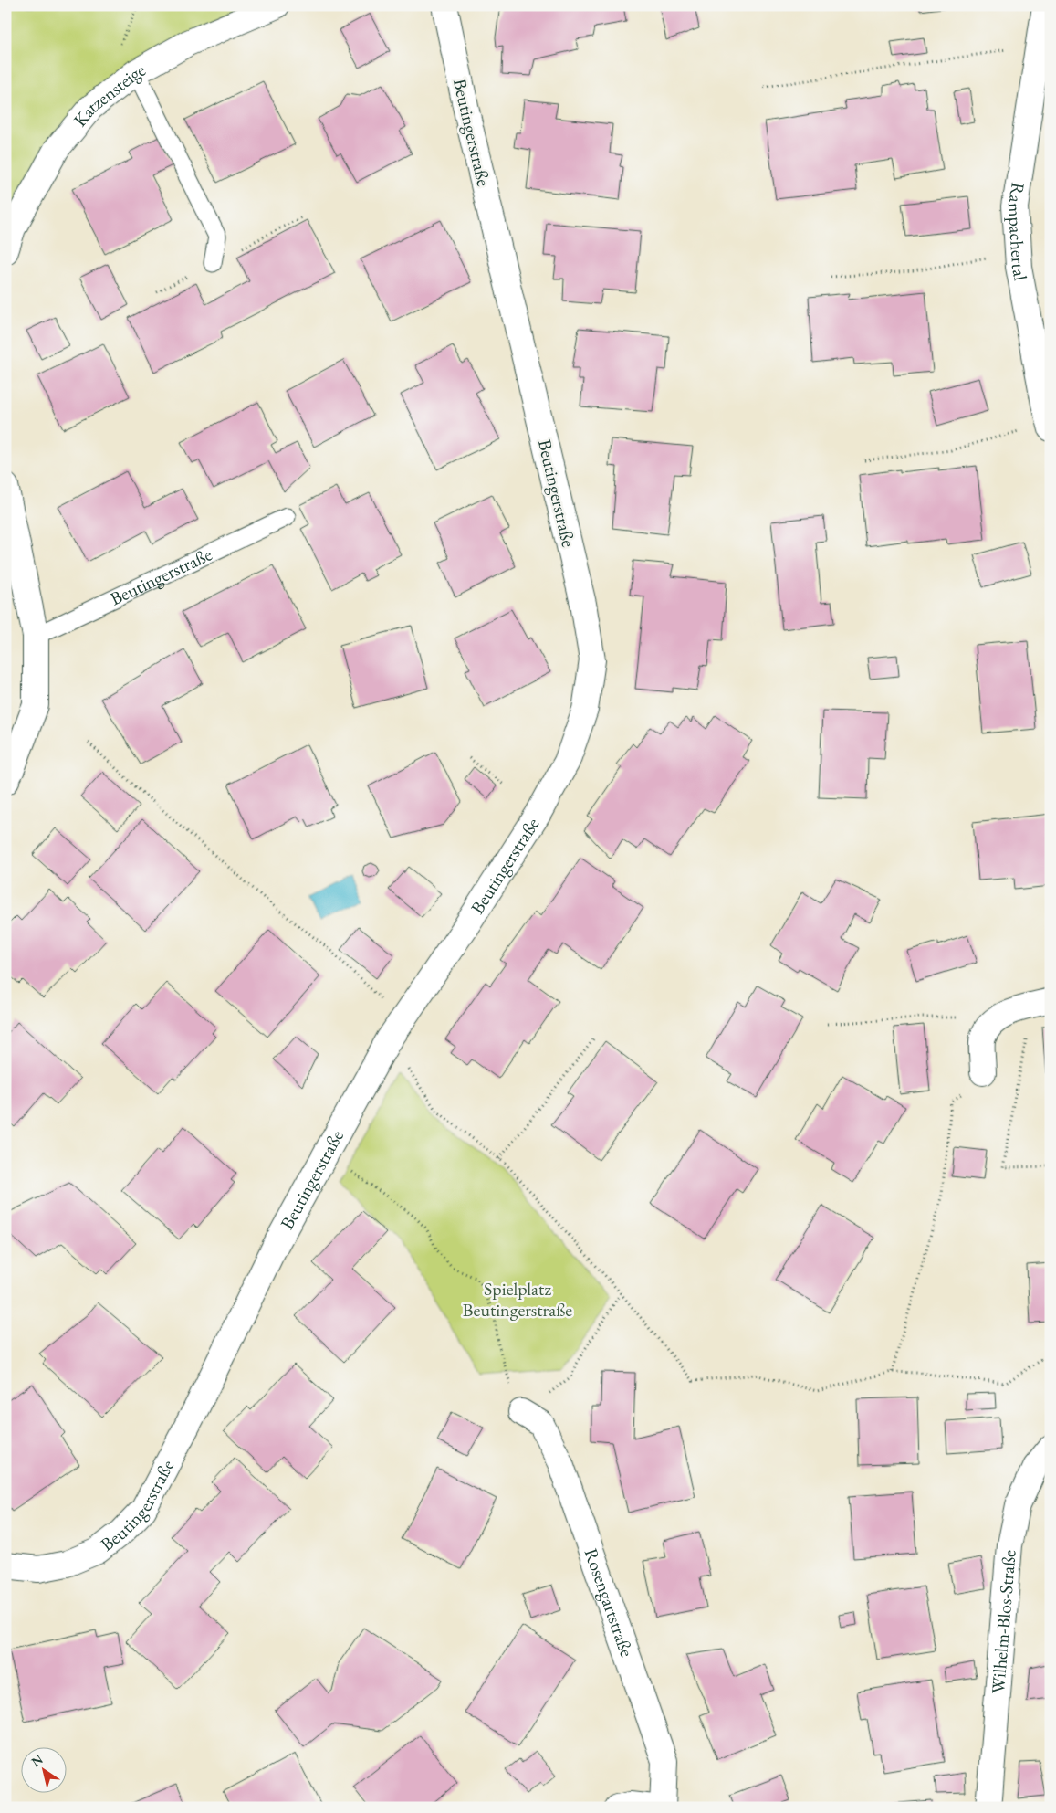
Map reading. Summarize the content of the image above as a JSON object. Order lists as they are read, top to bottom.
{
  "streets": {
    "street": [
      "Katzensteige",
      "Beutingerstraße",
      "Rampachertal",
      "Rosengartstraße",
      "Wilhelm-Blos-Straße"
    ]
  },
  "parks": ["Spielplatz Beutingerstraße"],
  "north": "top left"
}
